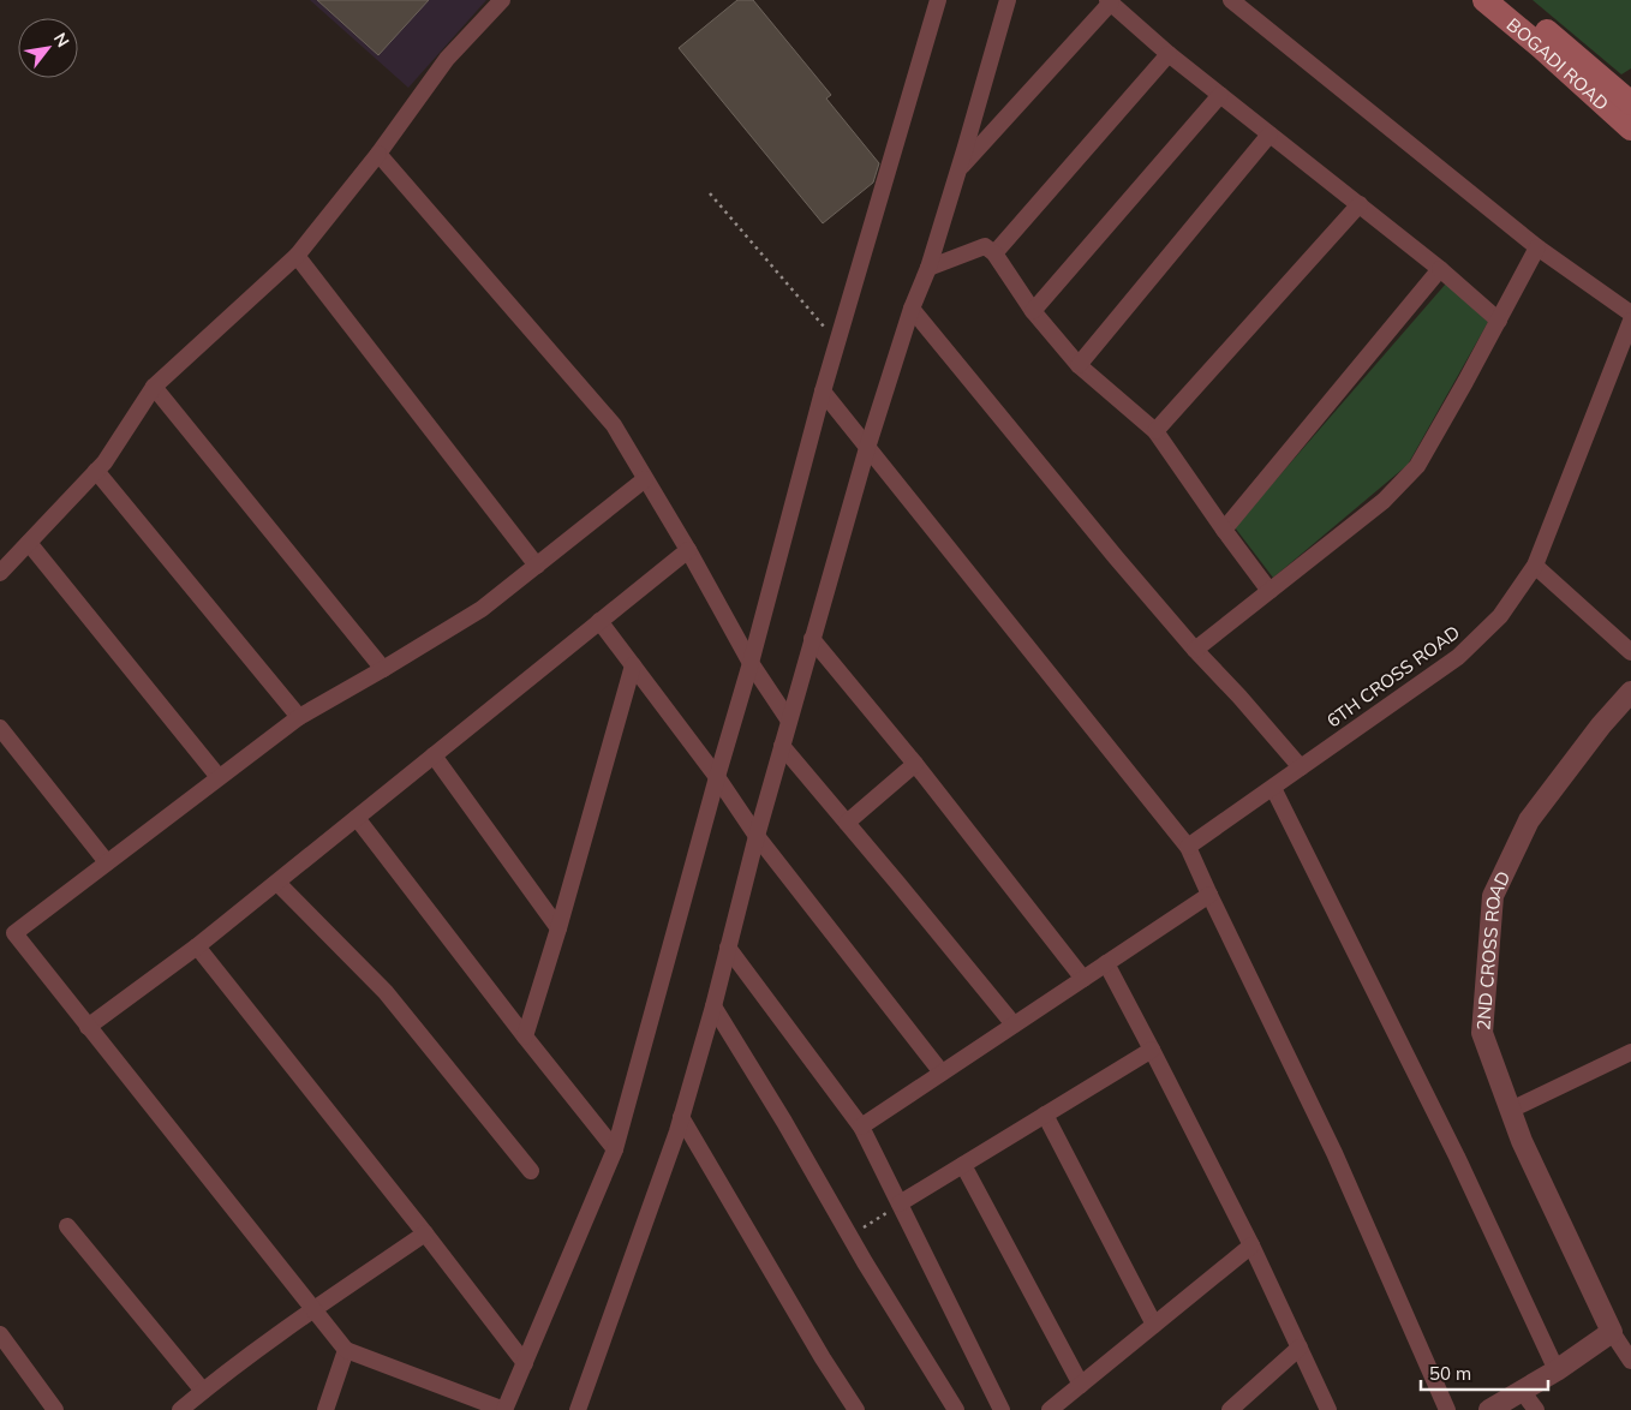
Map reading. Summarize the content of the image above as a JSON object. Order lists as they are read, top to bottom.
{
  "streets": {
    "main road": ["BOGADI ROAD"],
    "street": ["6TH CROSS ROAD", "2ND CROSS ROAD"]
  },
  "scale_bar": "50 m",
  "north": "top right"
}
